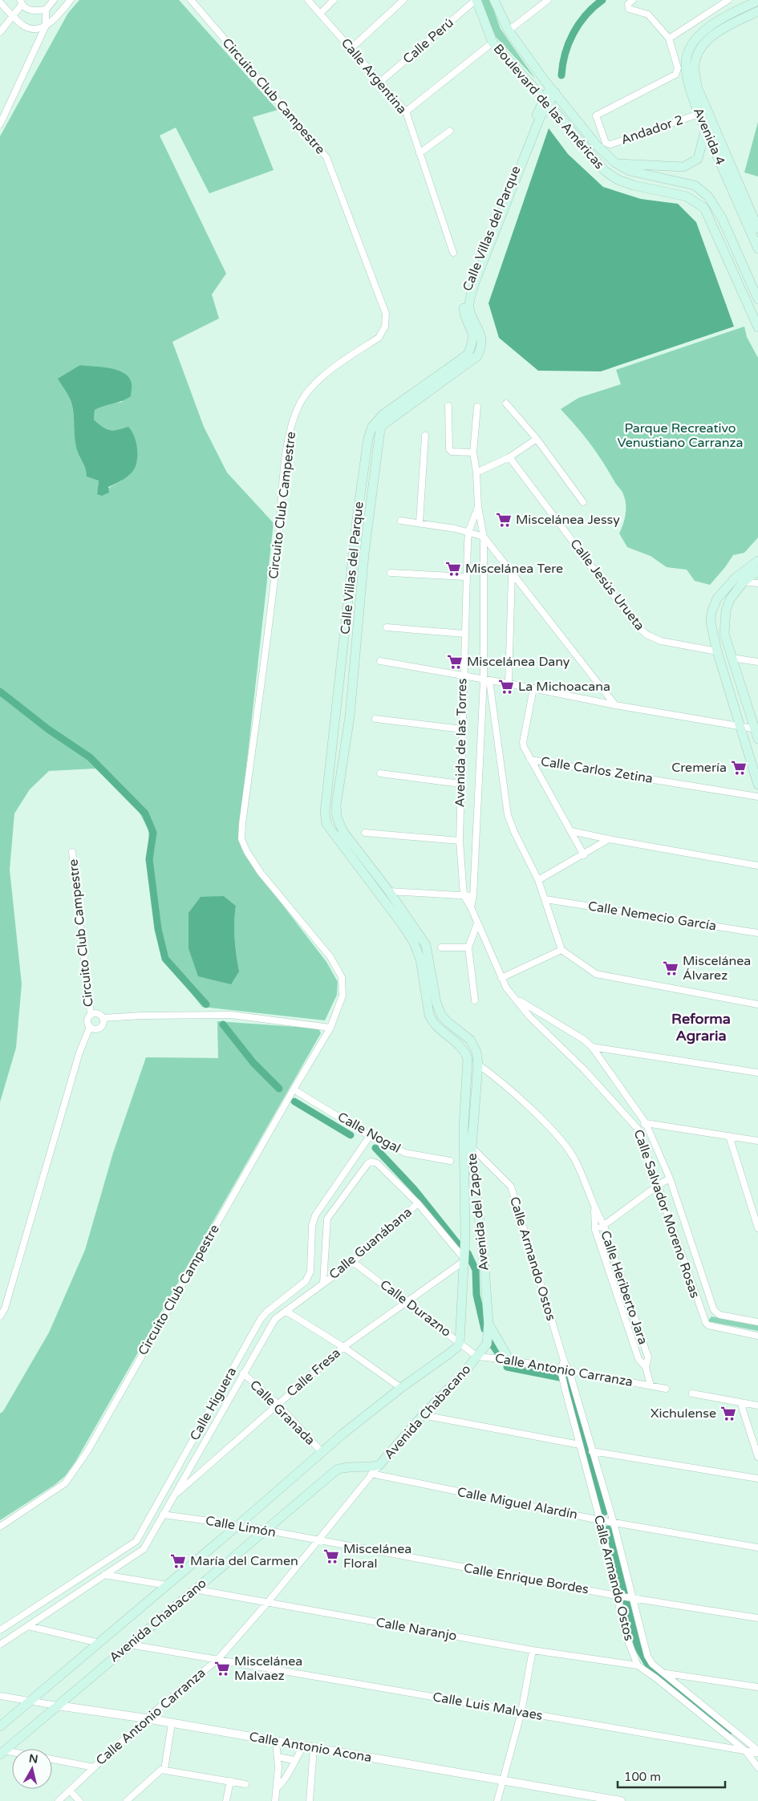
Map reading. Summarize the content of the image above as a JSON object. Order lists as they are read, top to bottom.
{
  "streets": {
    "main road": [
      "Boulevard de las Américas",
      "Avenida 4",
      "Calle Villas del Parque",
      "Avenida del Zapote",
      "Avenida Chabacano"
    ],
    "street": [
      "Calle Perú",
      "Calle Argentina",
      "Circuito Club Campestre",
      "Andador 2",
      "Calle Jesús Urueta",
      "Avenida de las Torres",
      "Calle Carlos Zetina",
      "Calle Nemecio García",
      "Calle Nogal",
      "Calle Salvador Moreno Rosas",
      "Calle Guanábana",
      "Calle Armando Ostos",
      "Calle Heriberto Jara",
      "Calle Durazno",
      "Calle Antonio Carranza",
      "Calle Fresa",
      "Calle Higuera",
      "Calle Granada",
      "Calle Miguel Alardín",
      "Calle Limón",
      "Calle Enrique Bordes",
      "Calle Naranjo",
      "Calle Luis Malvaes",
      "Calle Antonio Acona"
    ]
  },
  "crossings": [
    ["Calle Perú", "Calle Argentina"],
    ["Calle Perú", "Boulevard de las Américas"],
    ["Circuito Club Campestre", "Calle Nogal"],
    ["Boulevard de las Américas", "Calle Villas del Parque"],
    ["Andador 2", "Avenida 4"],
    ["Calle Villas del Parque", "Avenida del Zapote"],
    ["Calle Villas del Parque", "Calle Heriberto Jara"],
    ["Avenida de las Torres", "Calle Salvador Moreno Rosas"],
    ["Calle Nogal", "Avenida del Zapote"],
    ["Calle Nogal", "Calle Guanábana"],
    ["Calle Nogal", "Calle Fresa"],
    ["Calle Nogal", "Calle Higuera"],
    ["Avenida del Zapote", "Calle Armando Ostos"],
    ["Avenida del Zapote", "Calle Heriberto Jara"],
    ["Avenida del Zapote", "Calle Durazno"],
    ["Avenida del Zapote", "Calle Antonio Carranza"],
    ["Avenida del Zapote", "Calle Fresa"],
    ["Avenida del Zapote", "Avenida Chabacano"],
    ["Calle Guanábana", "Calle Durazno"],
    ["Calle Guanábana", "Calle Higuera"],
    ["Calle Armando Ostos", "Calle Antonio Carranza"],
    ["Calle Armando Ostos", "Calle Miguel Alardín"],
    ["Calle Armando Ostos", "Calle Enrique Bordes"],
    ["Calle Armando Ostos", "Calle Naranjo"],
    ["Calle Armando Ostos", "Calle Luis Malvaes"],
    ["Calle Heriberto Jara", "Calle Antonio Carranza"],
    ["Calle Durazno", "Calle Antonio Carranza"],
    ["Calle Durazno", "Calle Fresa"],
    ["Calle Durazno", "Avenida Chabacano"],
    ["Calle Antonio Carranza", "Avenida Chabacano"],
    ["Calle Antonio Carranza", "Calle Miguel Alardín"],
    ["Calle Antonio Carranza", "Calle Limón"],
    ["Calle Antonio Carranza", "Calle Enrique Bordes"],
    ["Calle Antonio Carranza", "Calle Naranjo"],
    ["Calle Antonio Carranza", "Calle Luis Malvaes"],
    ["Calle Antonio Carranza", "Calle Antonio Acona"],
    ["Calle Fresa", "Calle Higuera"],
    ["Calle Fresa", "Calle Granada"],
    ["Calle Higuera", "Calle Granada"],
    ["Calle Higuera", "Calle Limón"],
    ["Avenida Chabacano", "Calle Granada"],
    ["Avenida Chabacano", "Calle Limón"],
    ["Avenida Chabacano", "Calle Naranjo"],
    ["Avenida Chabacano", "Calle Luis Malvaes"],
    ["Avenida Chabacano", "Calle Antonio Acona"],
    ["Calle Limón", "Calle Enrique Bordes"]
  ],
  "districts": ["Reforma Agraria"],
  "parks": ["Parque Recreativo Venustiano Carranza"],
  "places": {
    "supermarket": [
      "Miscelánea Jessy",
      "Miscelánea Tere",
      "Miscelánea Dany",
      "La Michoacana",
      "Cremería",
      "Miscelánea Álvarez",
      "Xichulense",
      "Miscelánea Floral",
      "María del Carmen",
      "Miscelánea Malvaez"
    ]
  },
  "scale_bar": "100 m",
  "north": "top"
}
